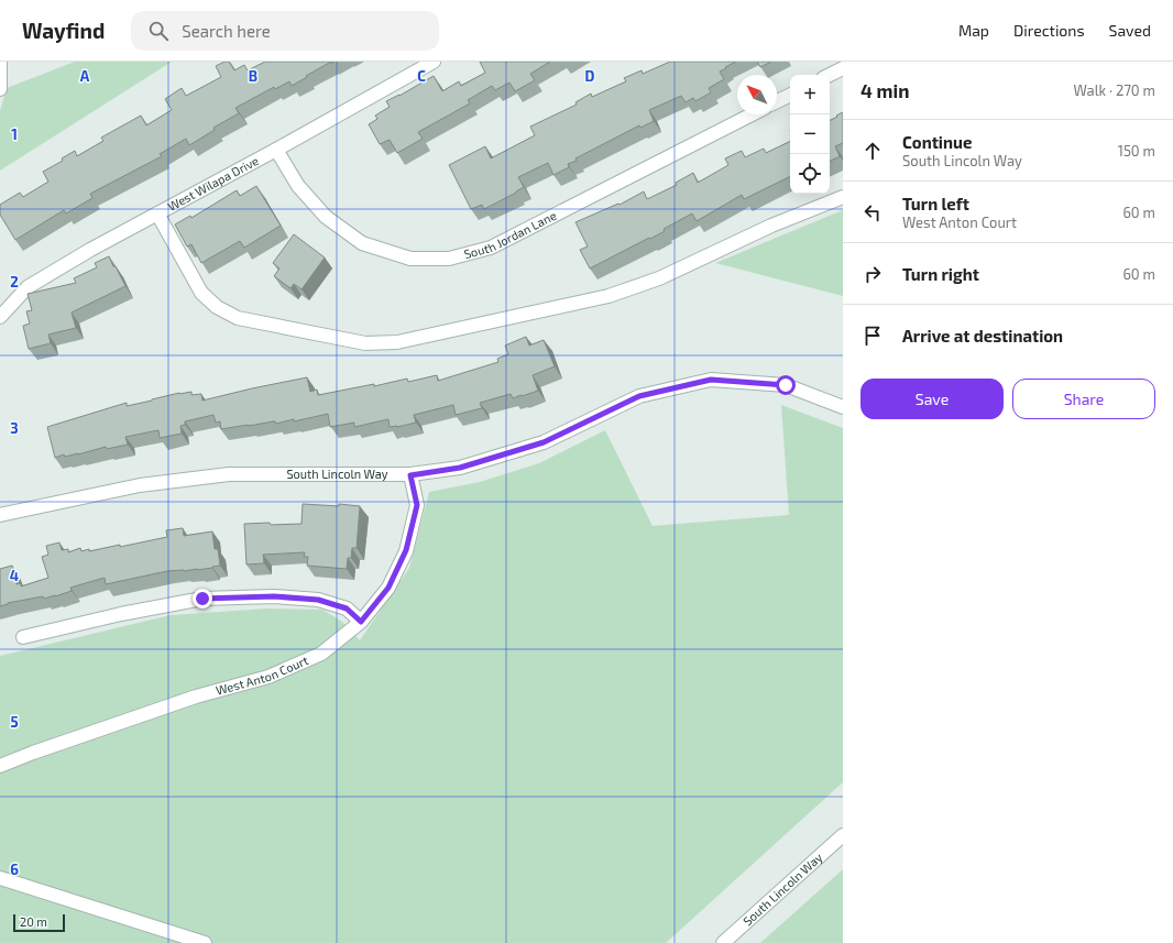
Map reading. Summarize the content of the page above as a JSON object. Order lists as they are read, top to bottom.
{
  "streets": {
    "street": [
      "West Wilapa Drive",
      "South Jordan Lane",
      "South Lincoln Way",
      "West Anton Court"
    ]
  },
  "crossings": [
    ["West Wilapa Drive", "South Jordan Lane"],
    ["South Lincoln Way", "West Anton Court"]
  ],
  "scale_bar": "20 m",
  "north": "top left",
  "page": {
    "header": "Wayfind",
    "search": "Search here",
    "nav": ["Map", "Directions", "Saved"],
    "heading": ["4 min", "Walk · 270 m"],
    "map_buttons": ["+", "−"],
    "list": [
      ["Continue", "South Lincoln Way", "150 m"],
      ["Turn left", "West Anton Court", "60 m"],
      ["Turn right", "60 m"],
      "Arrive at destination"
    ],
    "buttons": ["Save", "Share"],
    "scale": "20 m"
  },
  "grid": {
    "columns": [
      "A",
      "B",
      "C",
      "D"
    ],
    "rows": [
      "1",
      "2",
      "3",
      "4",
      "5",
      "6"
    ]
  }
}
